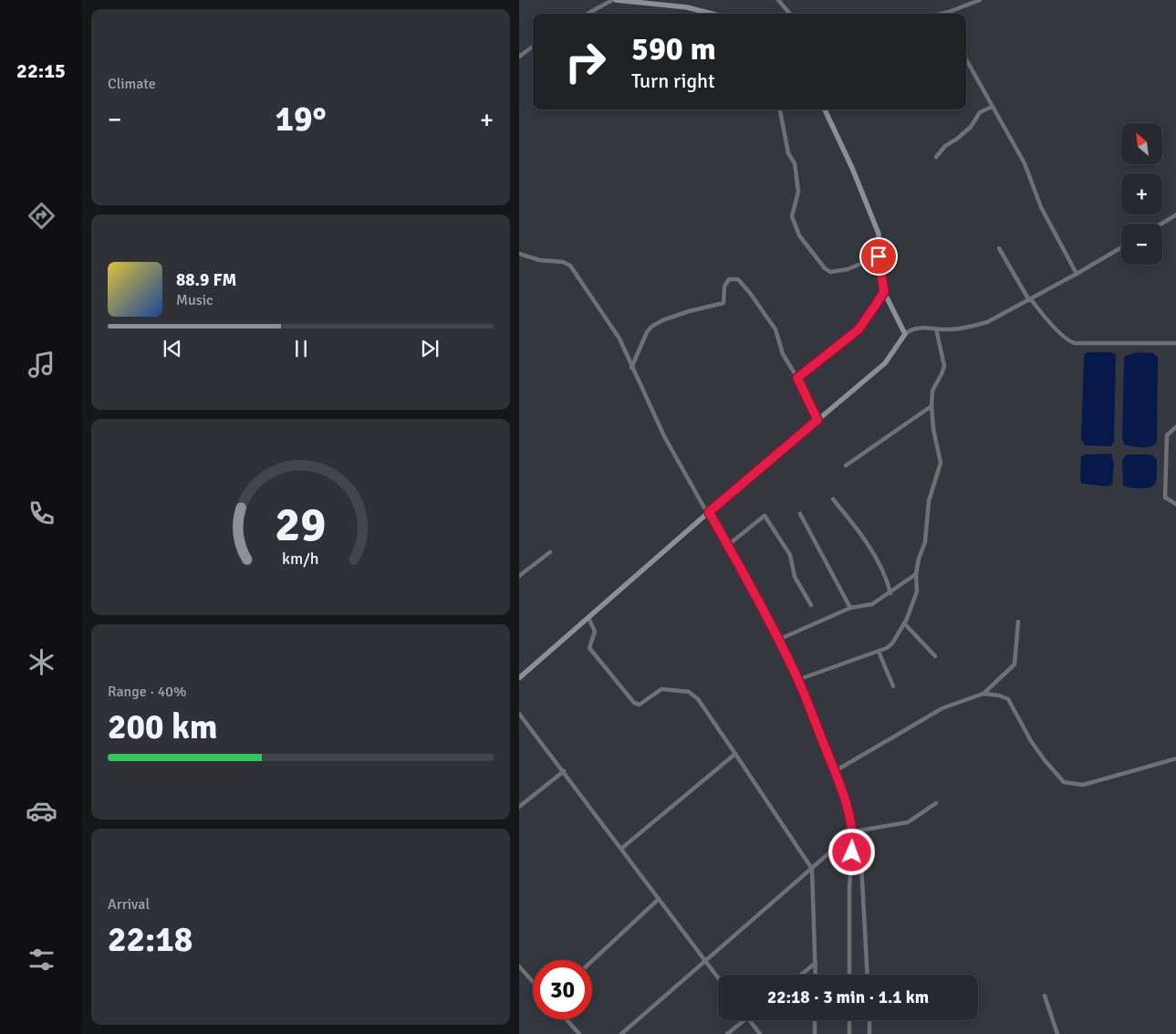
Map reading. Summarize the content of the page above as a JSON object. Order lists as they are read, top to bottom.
{
  "north": "top left",
  "page": {
    "tabs": "22:15",
    "tile": [
      "Climate",
      ["Range · 40%", "200 km"],
      ["Arrival", "22:18"]
    ],
    "turn": ["590 m", "Turn right"],
    "heat": ["−", "19°", "+"],
    "map_buttons": ["+", "−"],
    "song": ["88.9 FM", "Music"],
    "limit": "30",
    "trip": "22:18 · 3 min · 1.1 km",
    "gauge": ["29", "km/h"]
  }
}
